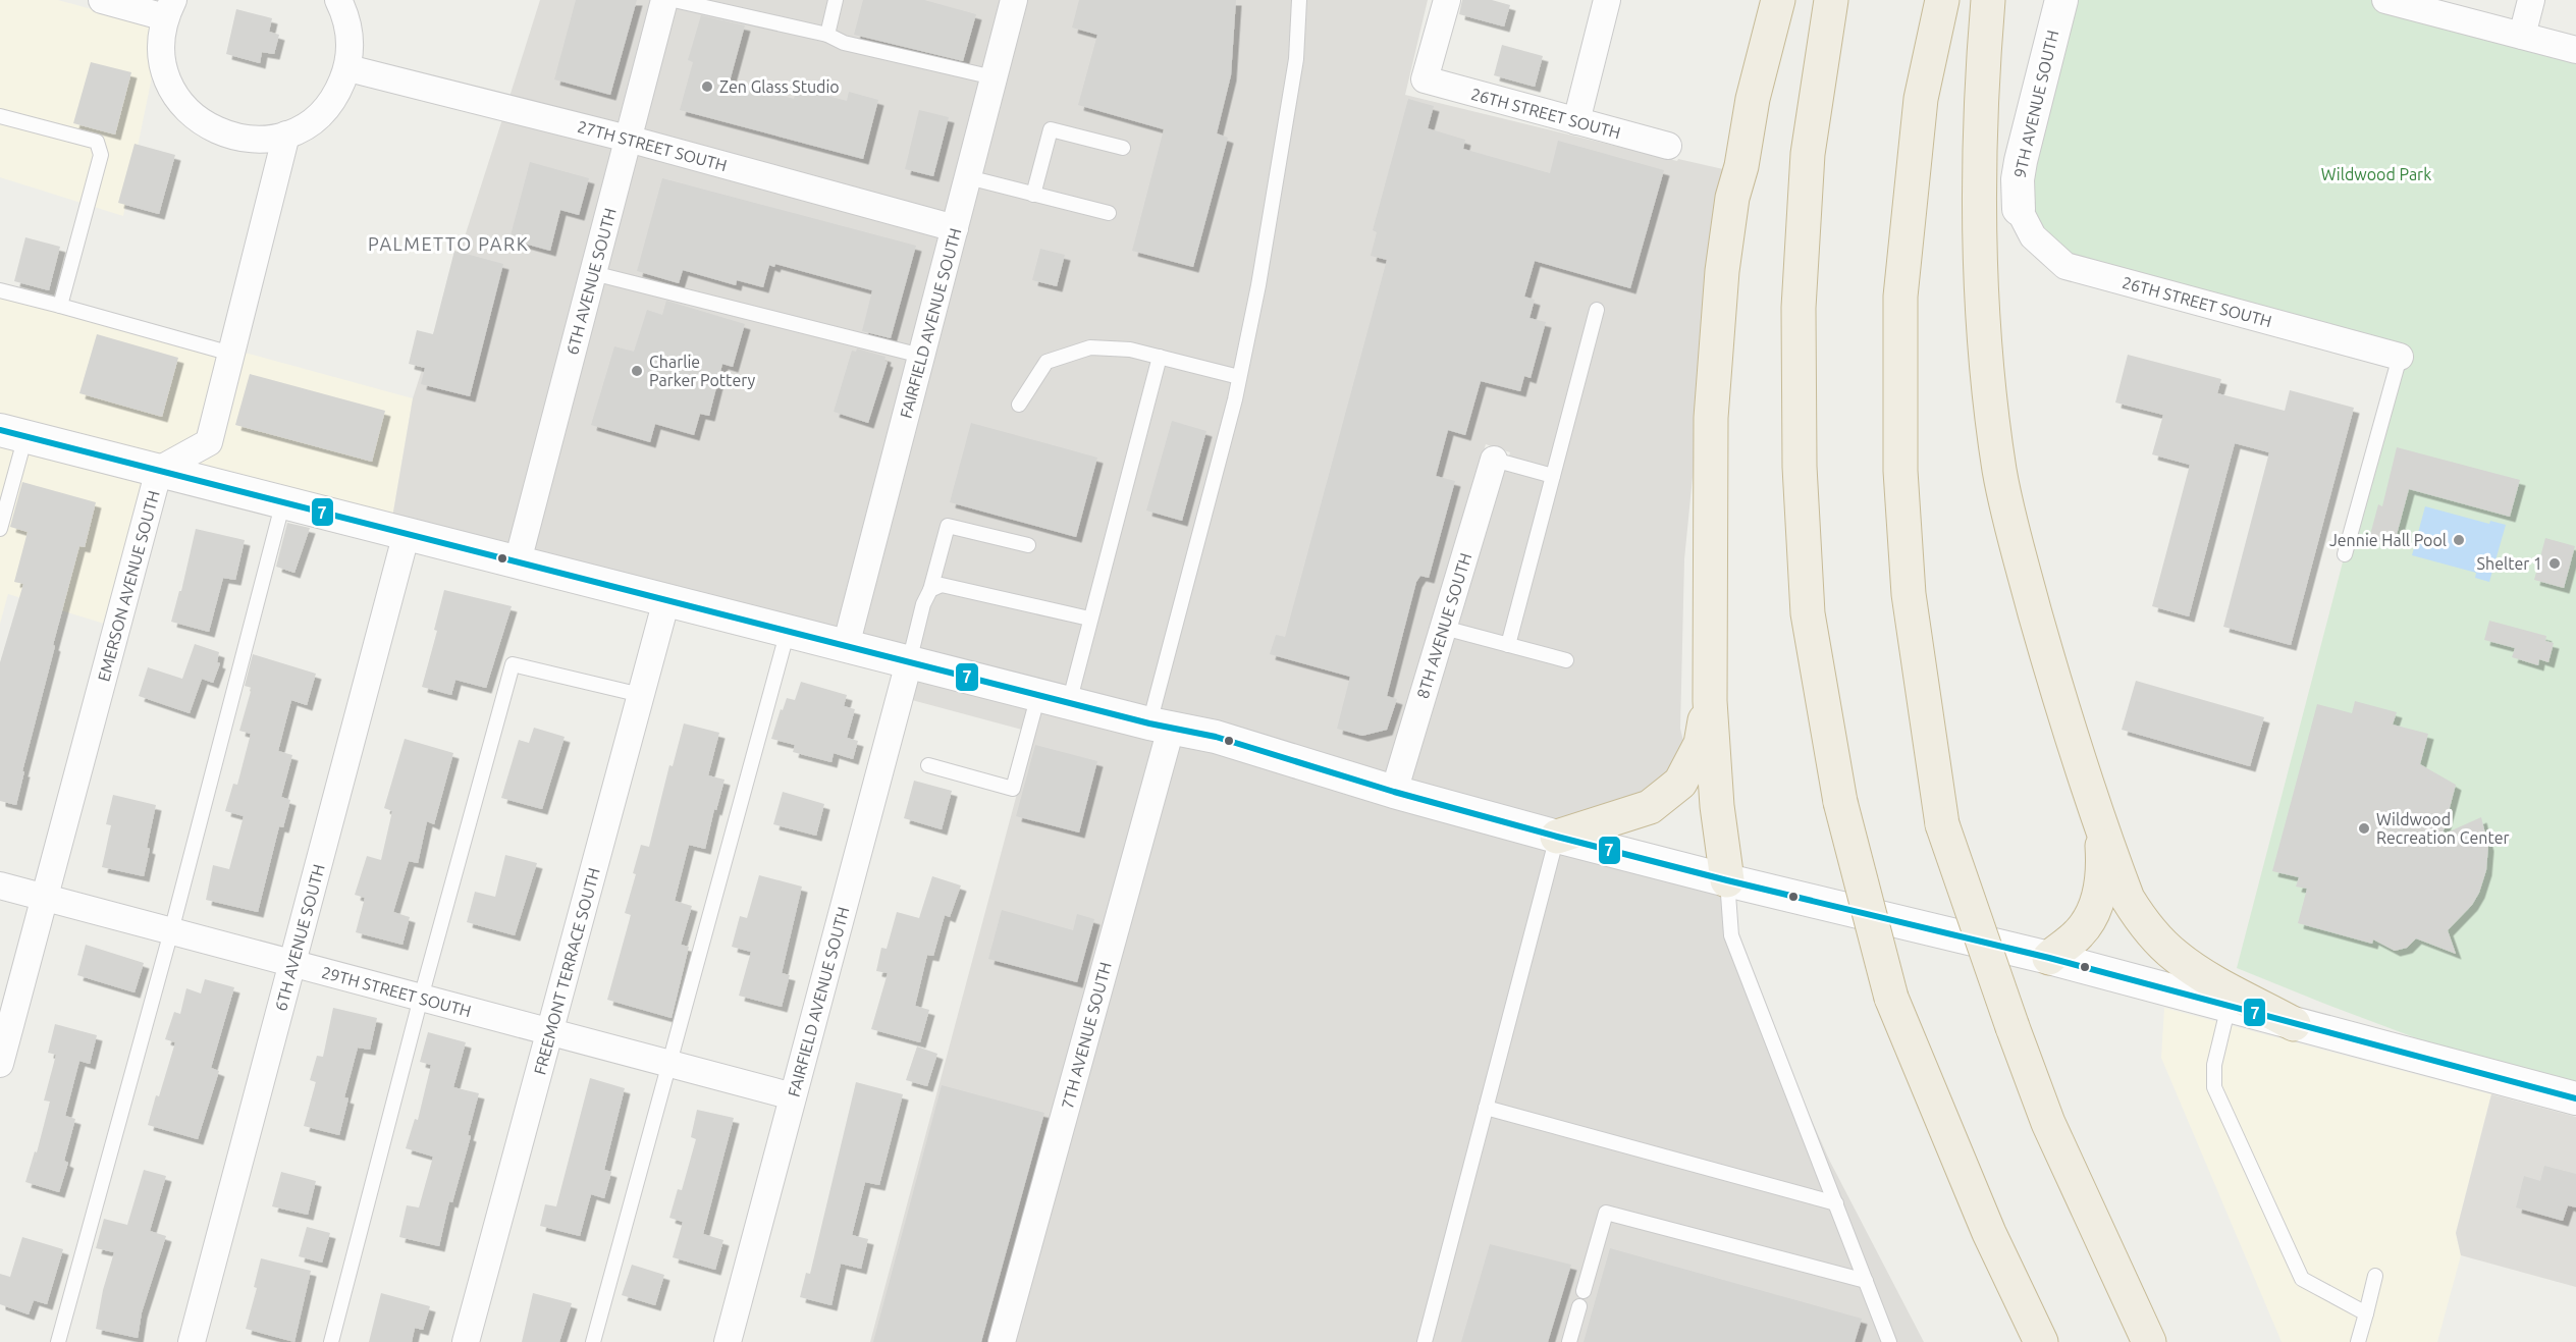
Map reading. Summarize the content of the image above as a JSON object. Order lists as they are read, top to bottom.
{
  "streets": {
    "street": [
      "9TH AVENUE SOUTH",
      "26TH STREET SOUTH",
      "27TH STREET SOUTH",
      "6TH AVENUE SOUTH",
      "FAIRFIELD AVENUE SOUTH",
      "EMERSON AVENUE SOUTH",
      "8TH AVENUE SOUTH",
      "FREEMONT TERRACE SOUTH",
      "29TH STREET SOUTH",
      "7TH AVENUE SOUTH"
    ]
  },
  "crossings": [
    ["9TH AVENUE SOUTH", "26TH STREET SOUTH"],
    ["27TH STREET SOUTH", "6TH AVENUE SOUTH"],
    ["27TH STREET SOUTH", "FAIRFIELD AVENUE SOUTH"],
    ["6TH AVENUE SOUTH", "29TH STREET SOUTH"],
    ["FAIRFIELD AVENUE SOUTH", "29TH STREET SOUTH"],
    ["EMERSON AVENUE SOUTH", "29TH STREET SOUTH"],
    ["FREEMONT TERRACE SOUTH", "29TH STREET SOUTH"]
  ],
  "districts": ["PALMETTO PARK"],
  "parks": ["Wildwood Park"],
  "places": [
    "Zen Glass Studio",
    "Charlie Parker Pottery",
    "Jennie Hall Pool",
    "Shelter 1",
    "Wildwood Recreation Center"
  ],
  "lines": ["transit line 7"]
}
